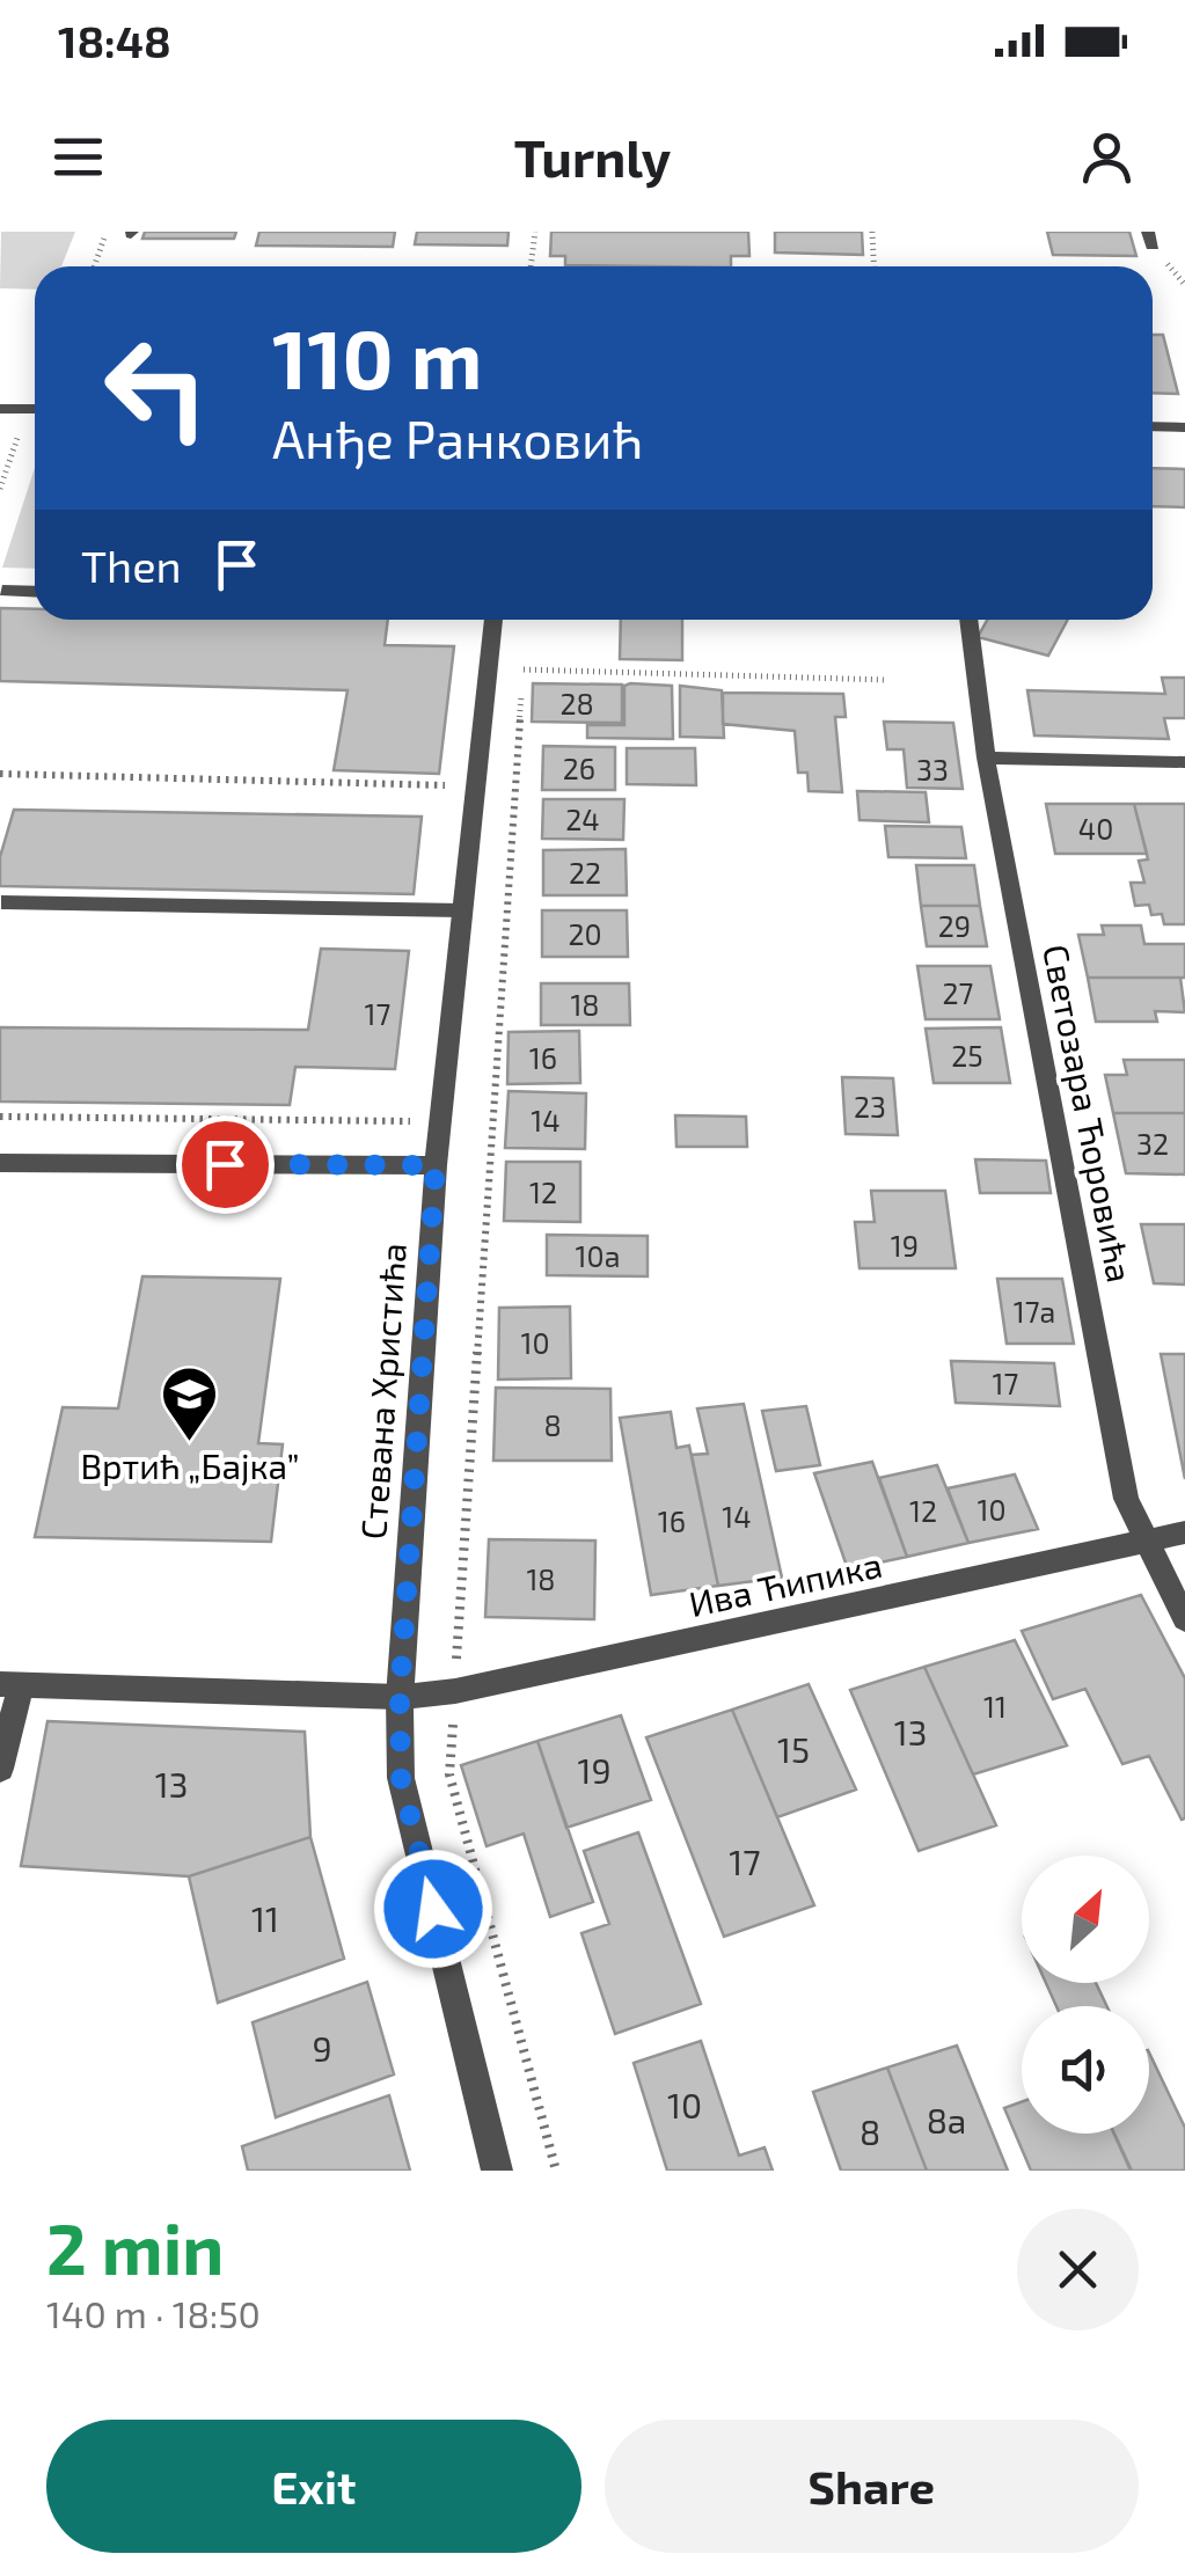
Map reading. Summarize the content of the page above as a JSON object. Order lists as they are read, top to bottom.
{
  "streets": {
    "street": ["Светозара Ћоровића", "Стевана Христића", "Ива Ћипика"]
  },
  "crossings": [
    ["Светозара Ћоровића", "Ива Ћипика"],
    ["Стевана Христића", "Ива Ћипика"]
  ],
  "places": {
    "school or university": ["Вртић „Бајка”"]
  },
  "house_numbers": [
    "28",
    "26",
    "33",
    "24",
    "40",
    "22",
    "29",
    "20",
    "27",
    "18",
    "17",
    "25",
    "16",
    "23",
    "14",
    "32",
    "12",
    "19",
    "10a",
    "17a",
    "10",
    "17",
    "8",
    "10",
    "12",
    "14",
    "16",
    "18",
    "11",
    "13",
    "15",
    "19",
    "13",
    "17",
    "11",
    "9",
    "10",
    "8a",
    "8"
  ],
  "north": "top right",
  "page": {
    "status": "18:48",
    "header": "Turnly",
    "turn": ["110 m", "Анђе Ранковић"],
    "then": "Then",
    "heading": ["2 min", "140 m · 18:50"],
    "buttons": ["Exit", "Share"]
  }
}
